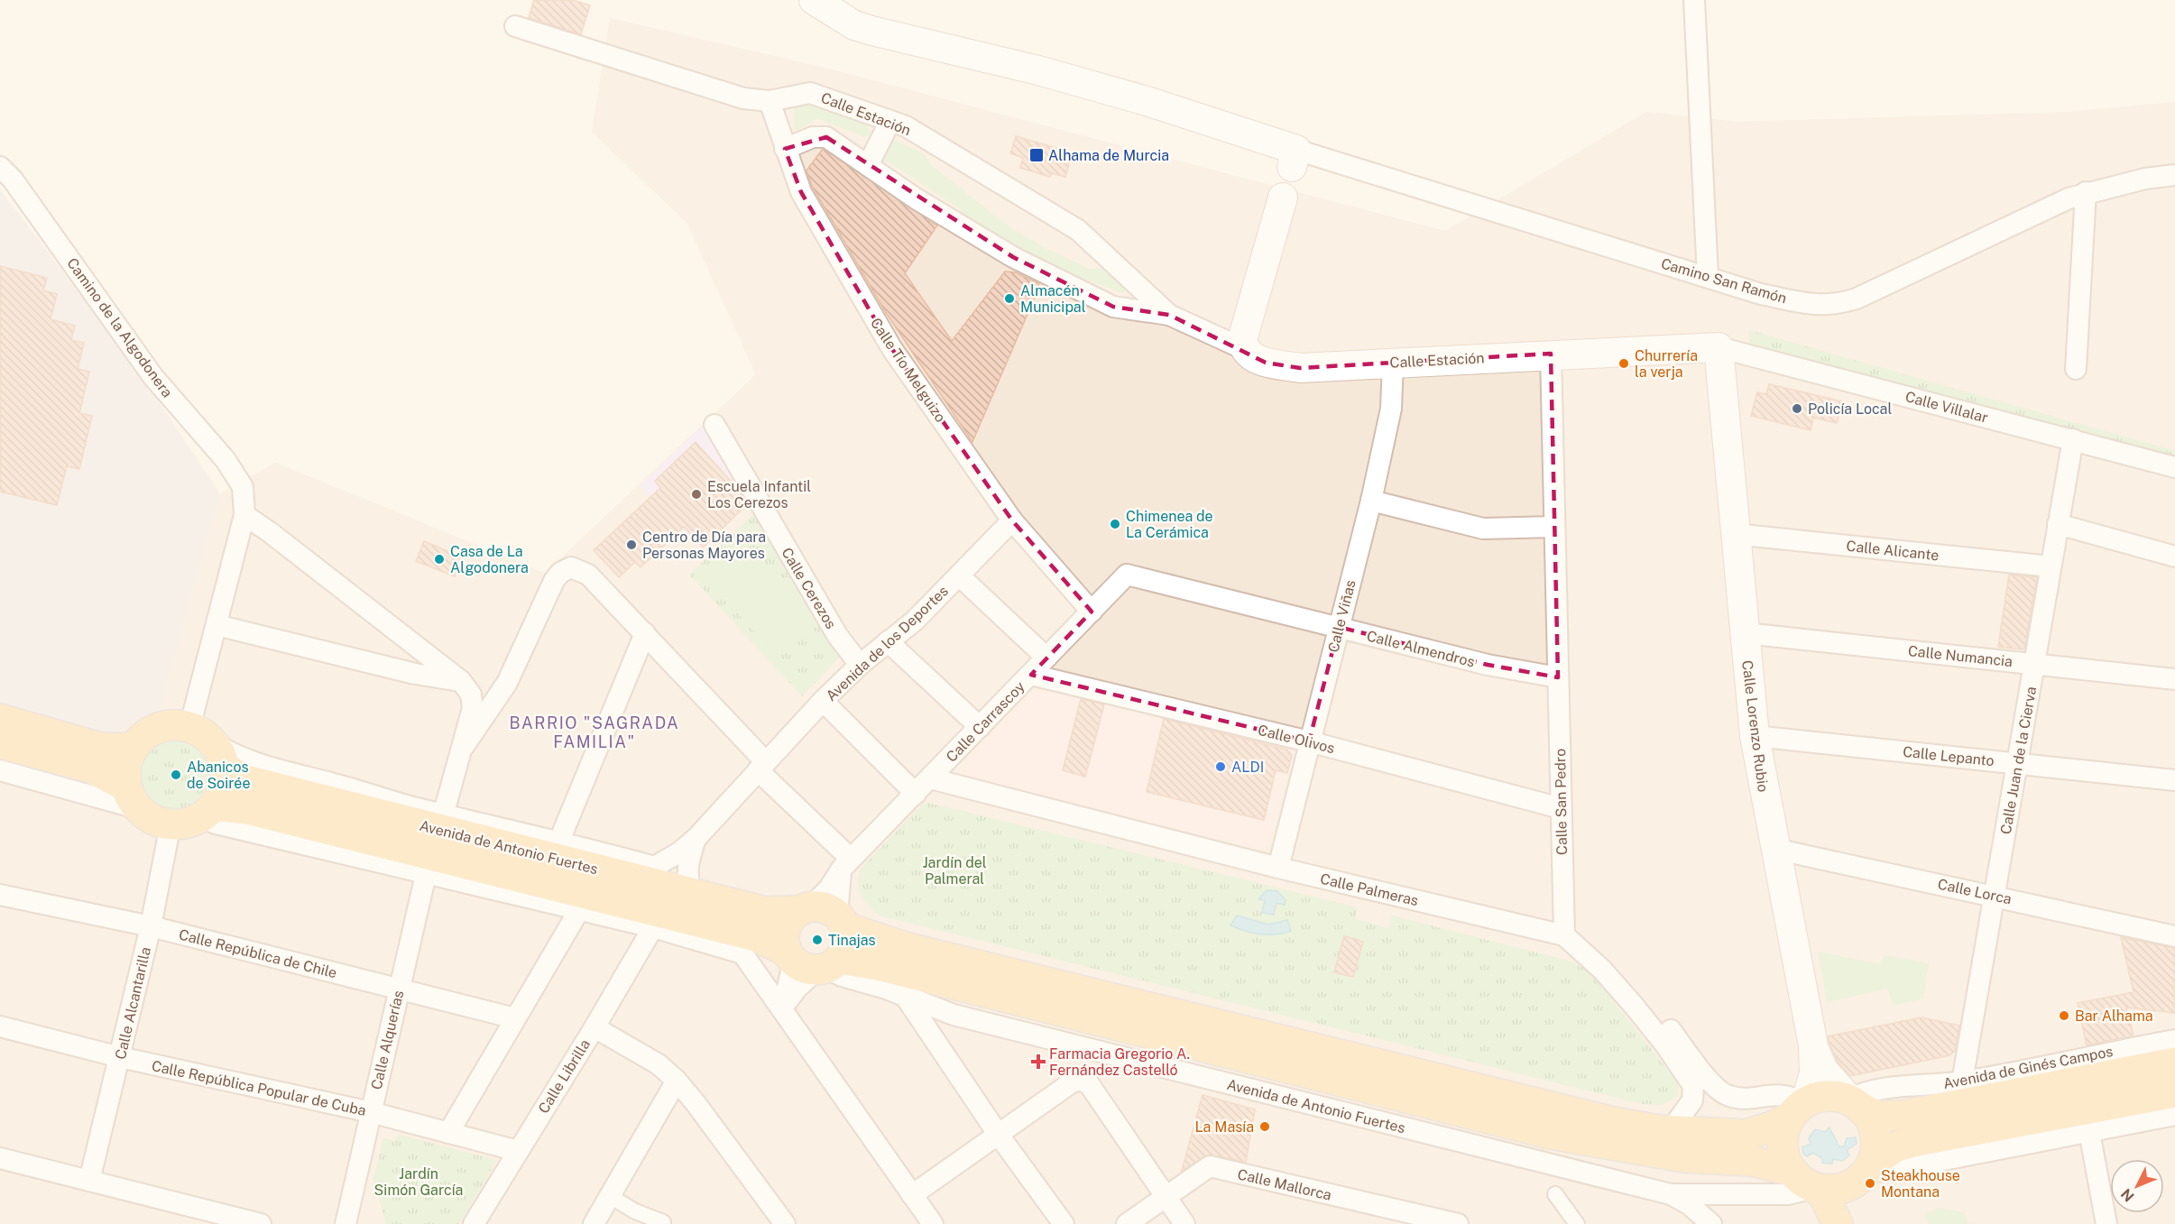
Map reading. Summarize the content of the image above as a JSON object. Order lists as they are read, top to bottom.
{
  "streets": {
    "main road": [
      "Calle Estación",
      "Calle Lorenzo Rubio",
      "Avenida de Antonio Fuertes",
      "Avenida de Ginés Campos"
    ],
    "street": [
      "Camino San Ramón",
      "Camino de la Algodonera",
      "Calle Tío Melguizo",
      "Calle Villalar",
      "Calle Alicante",
      "Calle Cerezos",
      "Calle Viñas",
      "Avenida de los Deportes",
      "Calle Almendros",
      "Calle Numancia",
      "Calle Carrascoy",
      "Calle Olivos",
      "Calle Lepanto",
      "Calle Juan de la Cierva",
      "Calle San Pedro",
      "Calle Palmeras",
      "Calle Lorca",
      "Calle República de Chile",
      "Calle Alcantarilla",
      "Calle Alquerías",
      "Calle Librilla",
      "Calle República Popular de Cuba",
      "Calle Mallorca"
    ]
  },
  "crossings": [
    ["Calle Estación", "Calle Tío Melguizo"],
    ["Calle Estación", "Calle Villalar"],
    ["Calle Estación", "Calle Viñas"],
    ["Calle Estación", "Calle Lorenzo Rubio"],
    ["Calle Estación", "Calle San Pedro"],
    ["Calle Tío Melguizo", "Avenida de los Deportes"],
    ["Calle Tío Melguizo", "Calle Carrascoy"],
    ["Calle Villalar", "Calle Lorenzo Rubio"],
    ["Calle Villalar", "Calle Juan de la Cierva"],
    ["Calle Alicante", "Calle Lorenzo Rubio"],
    ["Calle Alicante", "Calle Juan de la Cierva"],
    ["Calle Cerezos", "Avenida de los Deportes"],
    ["Calle Viñas", "Calle Almendros"],
    ["Calle Viñas", "Calle Olivos"],
    ["Calle Viñas", "Calle Palmeras"],
    ["Calle Almendros", "Calle Carrascoy"],
    ["Calle Almendros", "Calle San Pedro"],
    ["Calle Numancia", "Calle Lorenzo Rubio"],
    ["Calle Numancia", "Calle Juan de la Cierva"],
    ["Calle Carrascoy", "Calle Olivos"],
    ["Calle Carrascoy", "Calle Palmeras"],
    ["Calle Lorenzo Rubio", "Calle Lepanto"],
    ["Calle Lorenzo Rubio", "Avenida de Antonio Fuertes"],
    ["Calle Lorenzo Rubio", "Calle Lorca"],
    ["Calle Lorenzo Rubio", "Avenida de Ginés Campos"],
    ["Calle Olivos", "Calle San Pedro"],
    ["Calle Lepanto", "Calle Juan de la Cierva"],
    ["Calle Juan de la Cierva", "Calle Lorca"],
    ["Calle Juan de la Cierva", "Avenida de Ginés Campos"],
    ["Calle San Pedro", "Calle Palmeras"],
    ["Avenida de Antonio Fuertes", "Calle Palmeras"],
    ["Avenida de Antonio Fuertes", "Calle Alcantarilla"],
    ["Avenida de Antonio Fuertes", "Calle Alquerías"],
    ["Avenida de Antonio Fuertes", "Avenida de Ginés Campos"],
    ["Avenida de Antonio Fuertes", "Calle Librilla"],
    ["Calle República de Chile", "Calle Alcantarilla"],
    ["Calle República de Chile", "Calle Alquerías"],
    ["Calle Alcantarilla", "Calle República Popular de Cuba"],
    ["Calle Alquerías", "Calle República Popular de Cuba"],
    ["Calle Librilla", "Calle República Popular de Cuba"]
  ],
  "districts": ["BARRIO \"SAGRADA FAMILIA\""],
  "parks": ["Jardín del Palmeral", "Jardín Simón García"],
  "places": {
    "transit": ["Alhama de Murcia"],
    "other": [
      "Almacén Municipal",
      "Churrería la verja",
      "Policía Local",
      "Escuela Infantil Los Cerezos",
      "Chimenea de La Cerámica",
      "Centro de Día para Personas Mayores",
      "Casa de La Algodonera",
      "ALDI",
      "Abanicos de Soirée",
      "Tinajas",
      "Bar Alhama",
      "La Masía",
      "Steakhouse Montana"
    ],
    "health": ["Farmacia Gregorio A. Fernández Castelló"]
  },
  "north": "bottom left"
}
